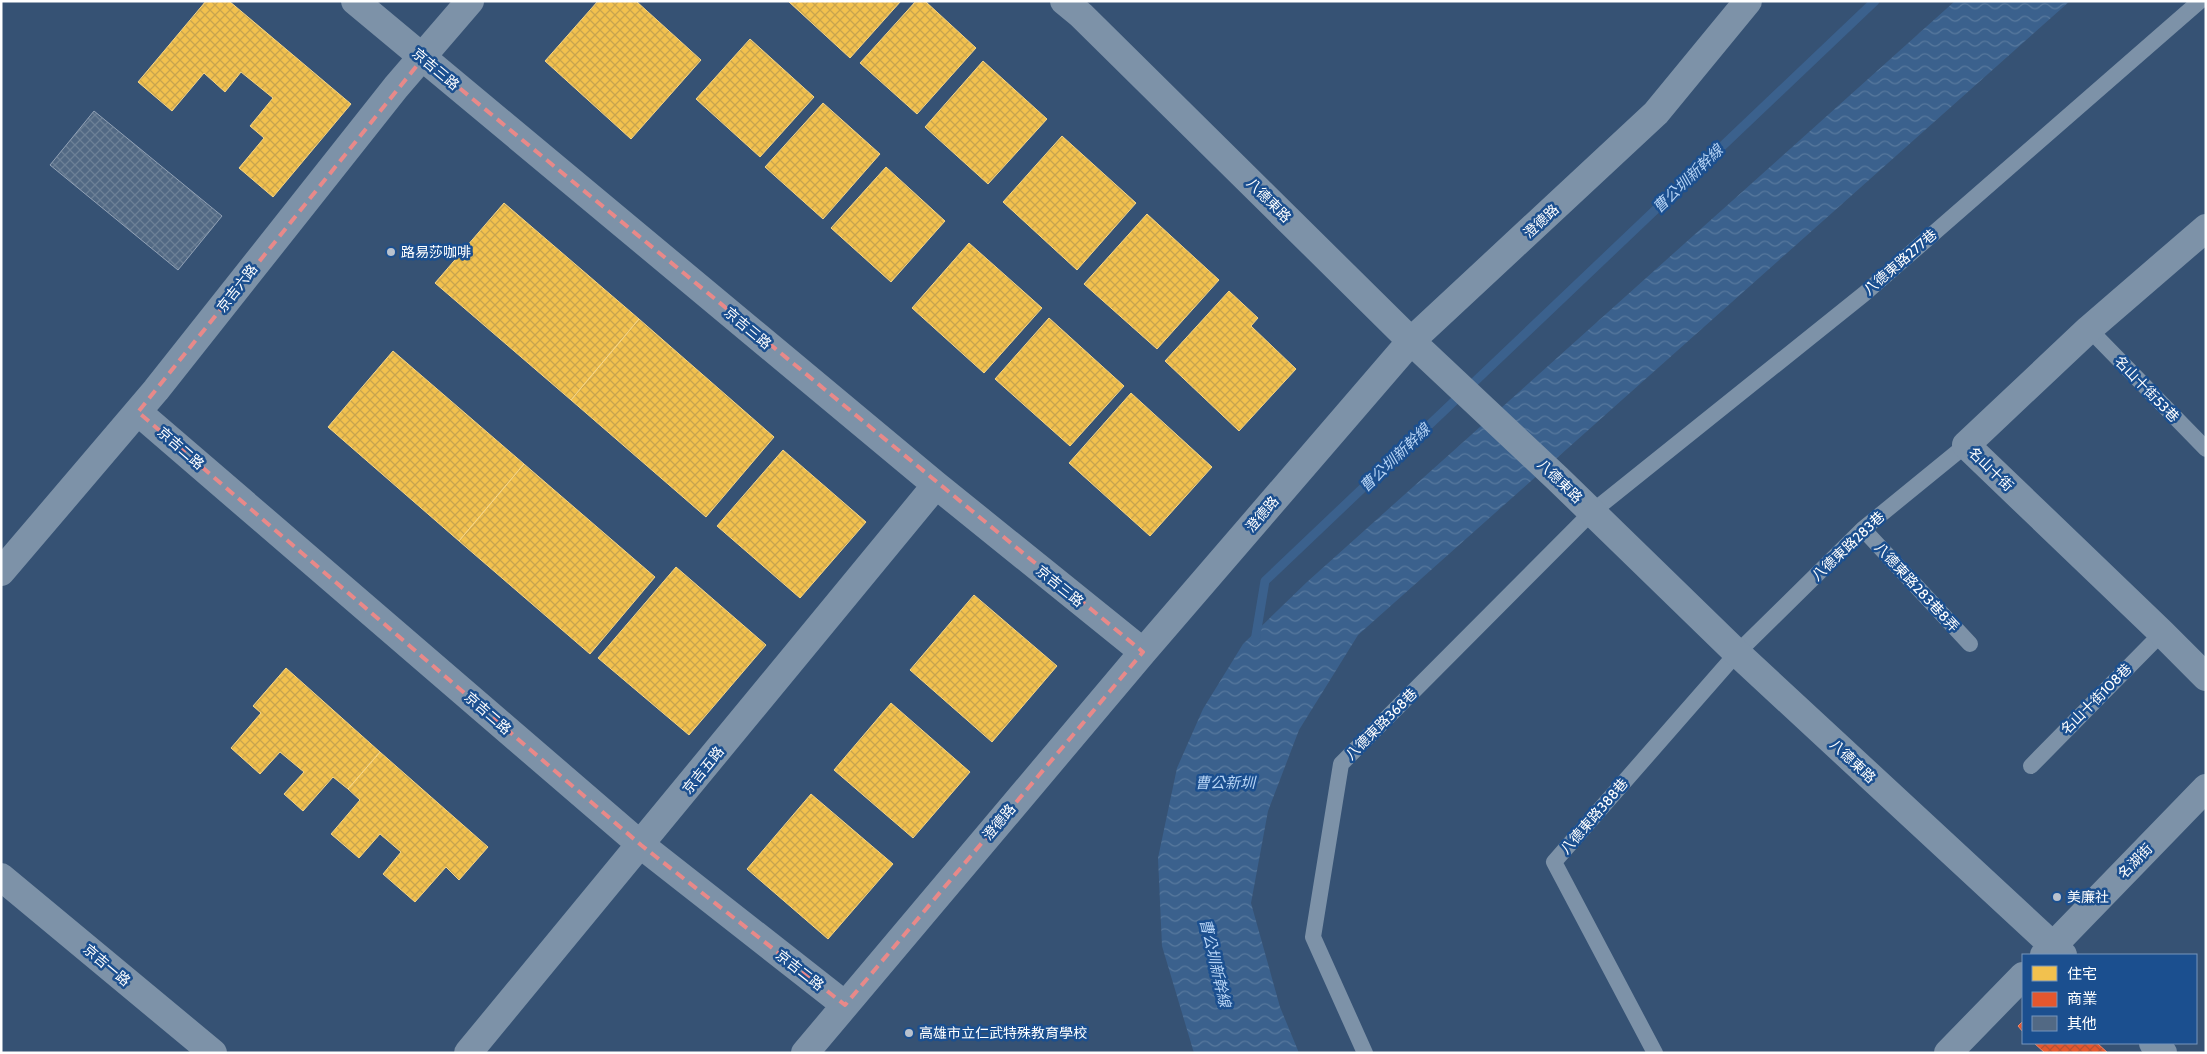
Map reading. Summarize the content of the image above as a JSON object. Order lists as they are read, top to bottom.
{
  "streets": {
    "street": [
      "京吉三路",
      "八德東路",
      "澄德路",
      "京吉六路",
      "京吉二路",
      "名山十街",
      "京吉五路",
      "名湖街",
      "京吉一路"
    ],
    "lane": [
      "八德東路277巷",
      "名山十街53巷",
      "八德東路283巷",
      "八德東路283巷8弄",
      "名山十街108巷",
      "八德東路368巷",
      "八德東路388巷"
    ]
  },
  "crossings": [
    ["京吉三路", "澄德路"],
    ["京吉三路", "京吉六路"],
    ["京吉三路", "京吉五路"],
    ["八德東路", "澄德路"],
    ["八德東路", "八德東路277巷"],
    ["八德東路", "八德東路283巷"],
    ["八德東路", "八德東路368巷"],
    ["八德東路", "八德東路388巷"],
    ["八德東路", "名湖街"],
    ["澄德路", "京吉二路"],
    ["八德東路277巷", "八德東路368巷"],
    ["京吉六路", "京吉二路"],
    ["名山十街53巷", "名山十街"],
    ["京吉二路", "京吉五路"],
    ["名山十街", "八德東路283巷"],
    ["名山十街", "名山十街108巷"],
    ["八德東路283巷", "八德東路283巷8弄"],
    ["八德東路283巷", "八德東路388巷"]
  ],
  "water": ["曹公圳新幹線", "曹公新圳"],
  "places": ["路易莎咖啡", "美廉社", "高雄市立仁武特殊教育學校"],
  "legend": ["住宅", "商業", "其他"]
}
